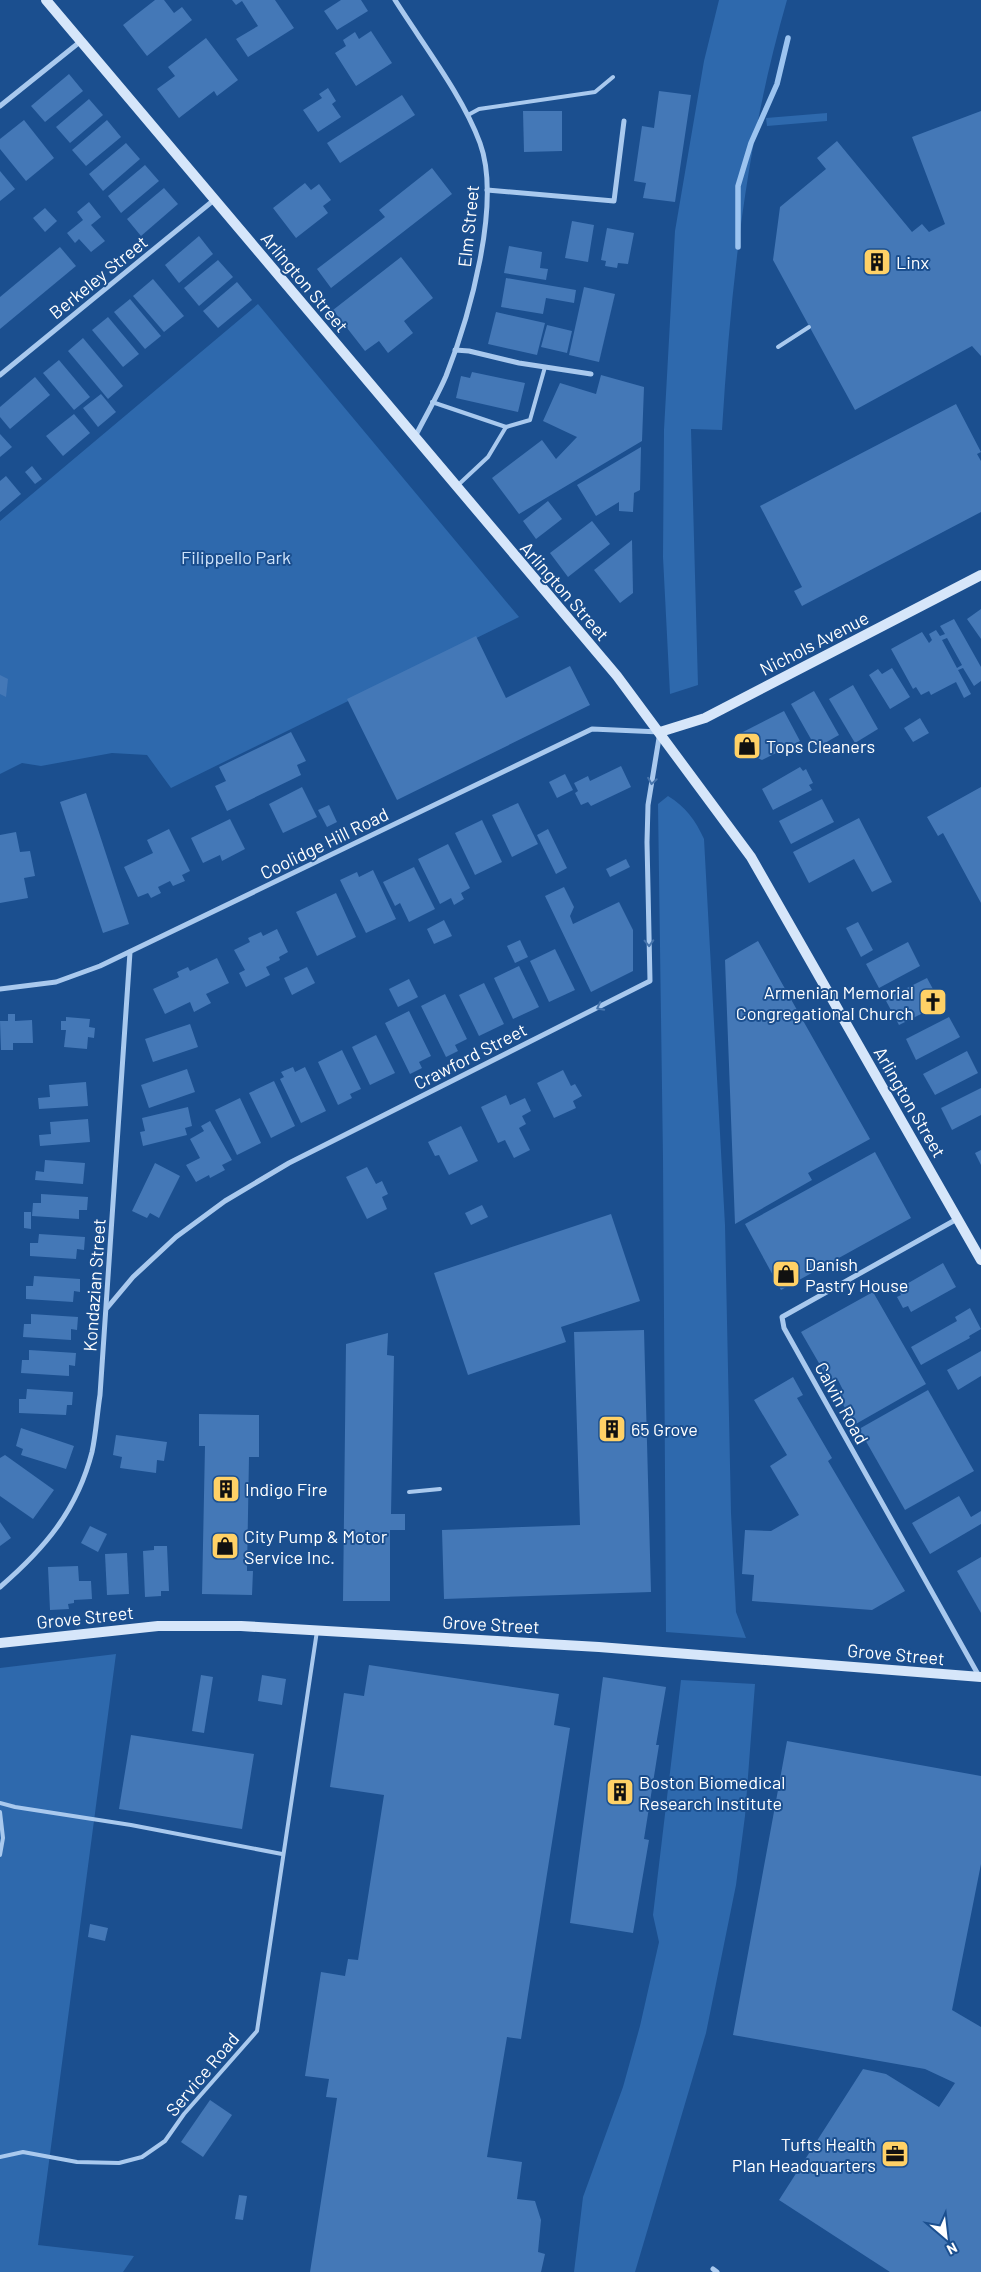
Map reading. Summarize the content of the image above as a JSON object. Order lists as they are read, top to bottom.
{
  "streets": {
    "street": [
      "Elm Street",
      "Berkeley Street",
      "Arlington Street",
      "Nichols Avenue",
      "Coolidge Hill Road",
      "Crawford Street",
      "Kondazian Street",
      "Calvin Road",
      "Grove Street"
    ],
    "lane": ["Service Road"]
  },
  "crossings": [
    ["Elm Street", "Arlington Street"],
    ["Berkeley Street", "Arlington Street"],
    ["Arlington Street", "Nichols Avenue"],
    ["Arlington Street", "Coolidge Hill Road"],
    ["Arlington Street", "Crawford Street"],
    ["Arlington Street", "Calvin Road"],
    ["Nichols Avenue", "Coolidge Hill Road"],
    ["Nichols Avenue", "Crawford Street"],
    ["Coolidge Hill Road", "Crawford Street"],
    ["Coolidge Hill Road", "Kondazian Street"],
    ["Crawford Street", "Kondazian Street"],
    ["Calvin Road", "Grove Street"],
    ["Grove Street", "Service Road"]
  ],
  "one_way": ["Crawford Street"],
  "parks": ["Filippello Park"],
  "places": {
    "building": [
      "Linx",
      "65 Grove",
      "Indigo Fire",
      "Boston Biomedical Research Institute"
    ],
    "shop": ["Tops Cleaners", "Danish Pastry House", "City Pump & Motor Service Inc."],
    "church": ["Armenian Memorial Congregational Church"],
    "office": ["Tufts Health Plan Headquarters"]
  },
  "north": "bottom right"
}
